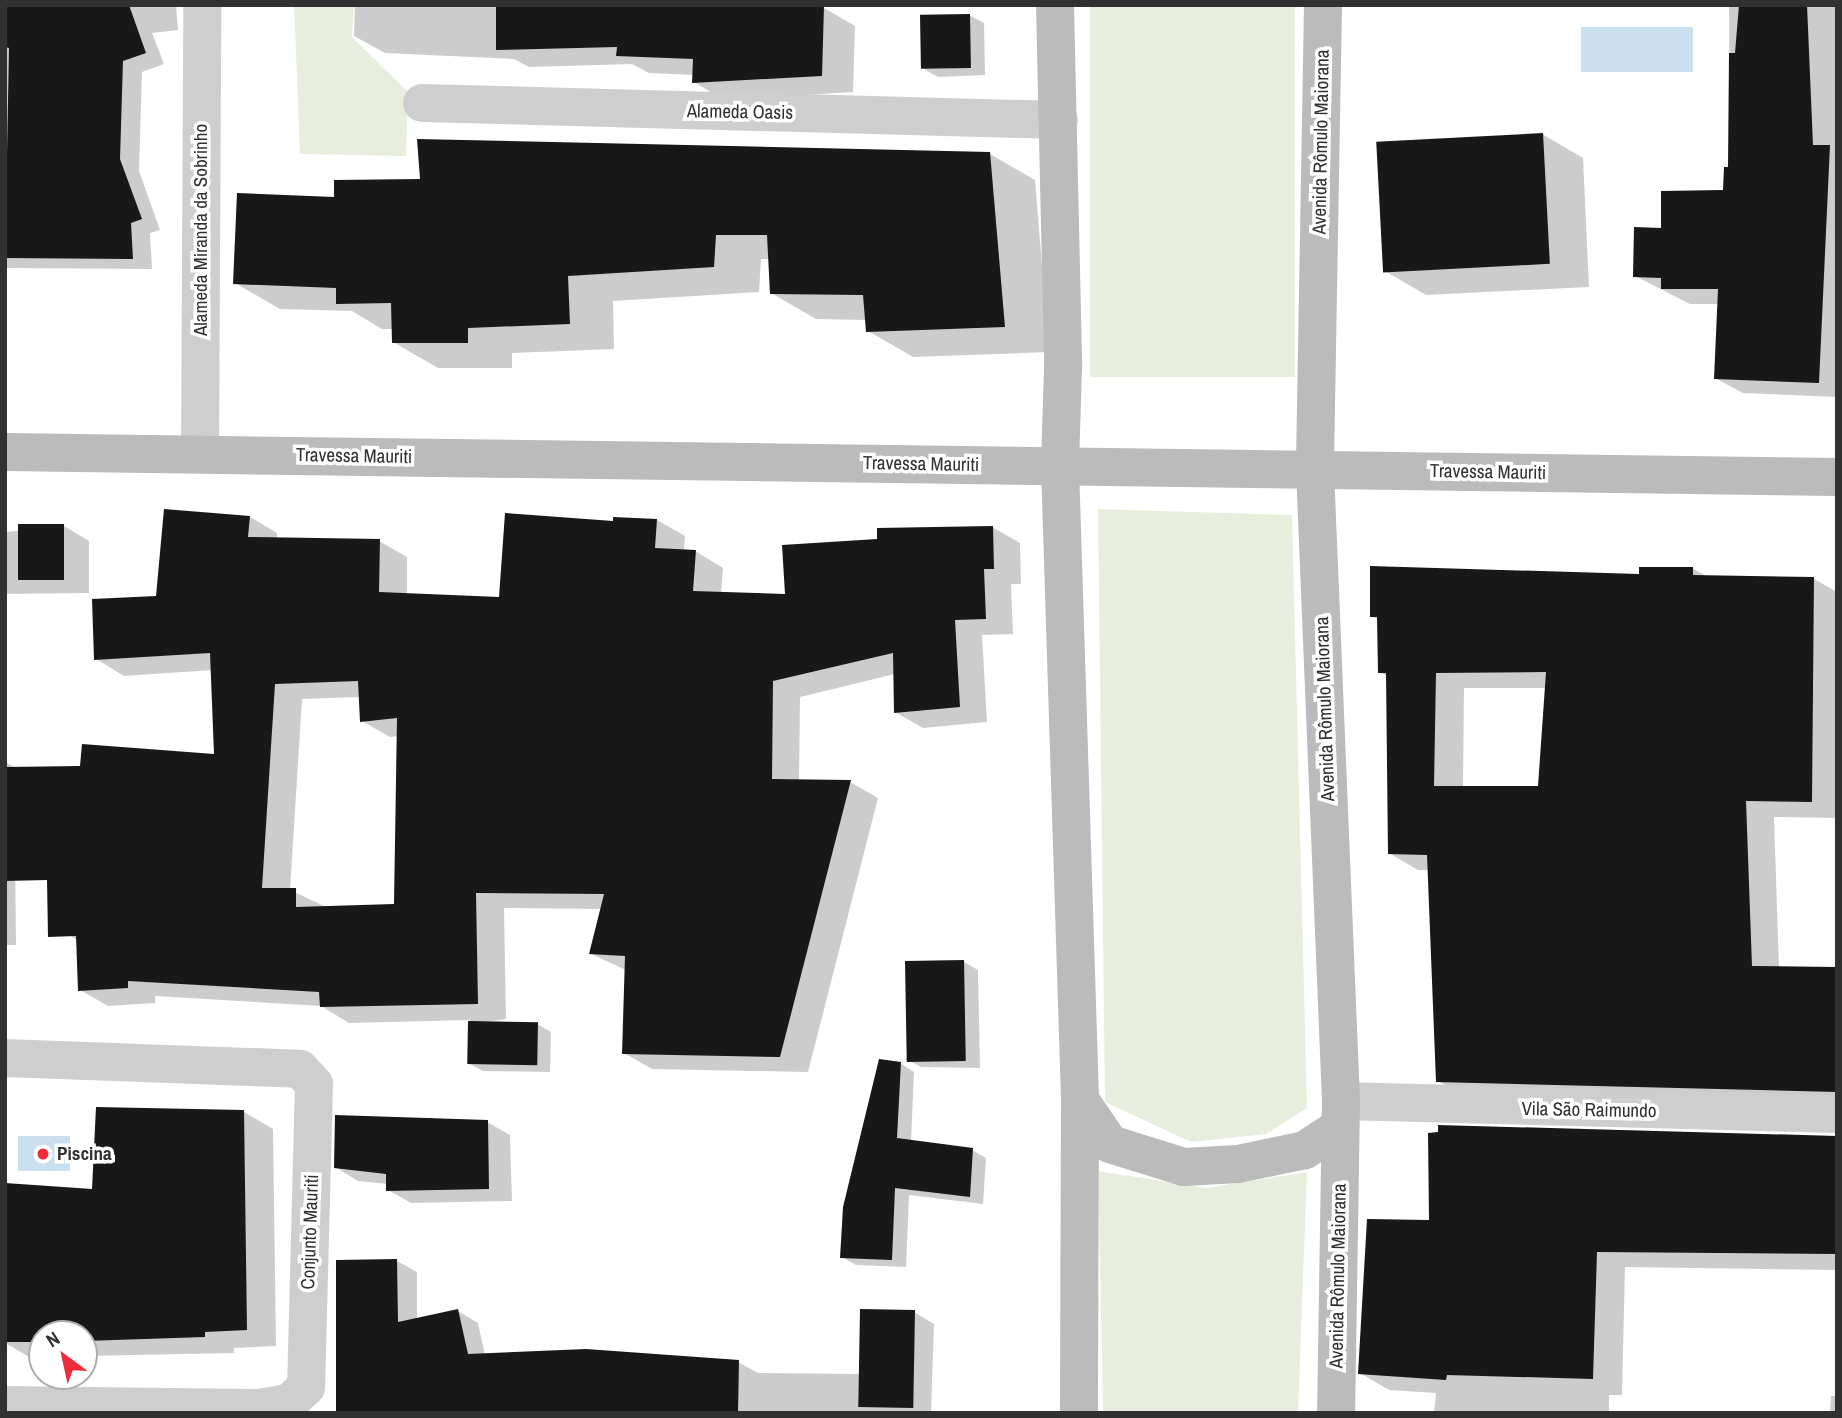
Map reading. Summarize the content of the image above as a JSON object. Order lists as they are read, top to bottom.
{
  "streets": {
    "street": [
      "Alameda Oasis",
      "Avenida Rômulo Maiorana",
      "Alameda Miranda da Sobrinho",
      "Travessa Mauriti",
      "Vila São Raimundo",
      "Conjunto Mauriti"
    ]
  },
  "crossings": [
    ["Avenida Rômulo Maiorana", "Travessa Mauriti"],
    ["Avenida Rômulo Maiorana", "Vila São Raimundo"],
    ["Alameda Miranda da Sobrinho", "Travessa Mauriti"]
  ],
  "places": ["Piscina"],
  "north": "top left"
}
